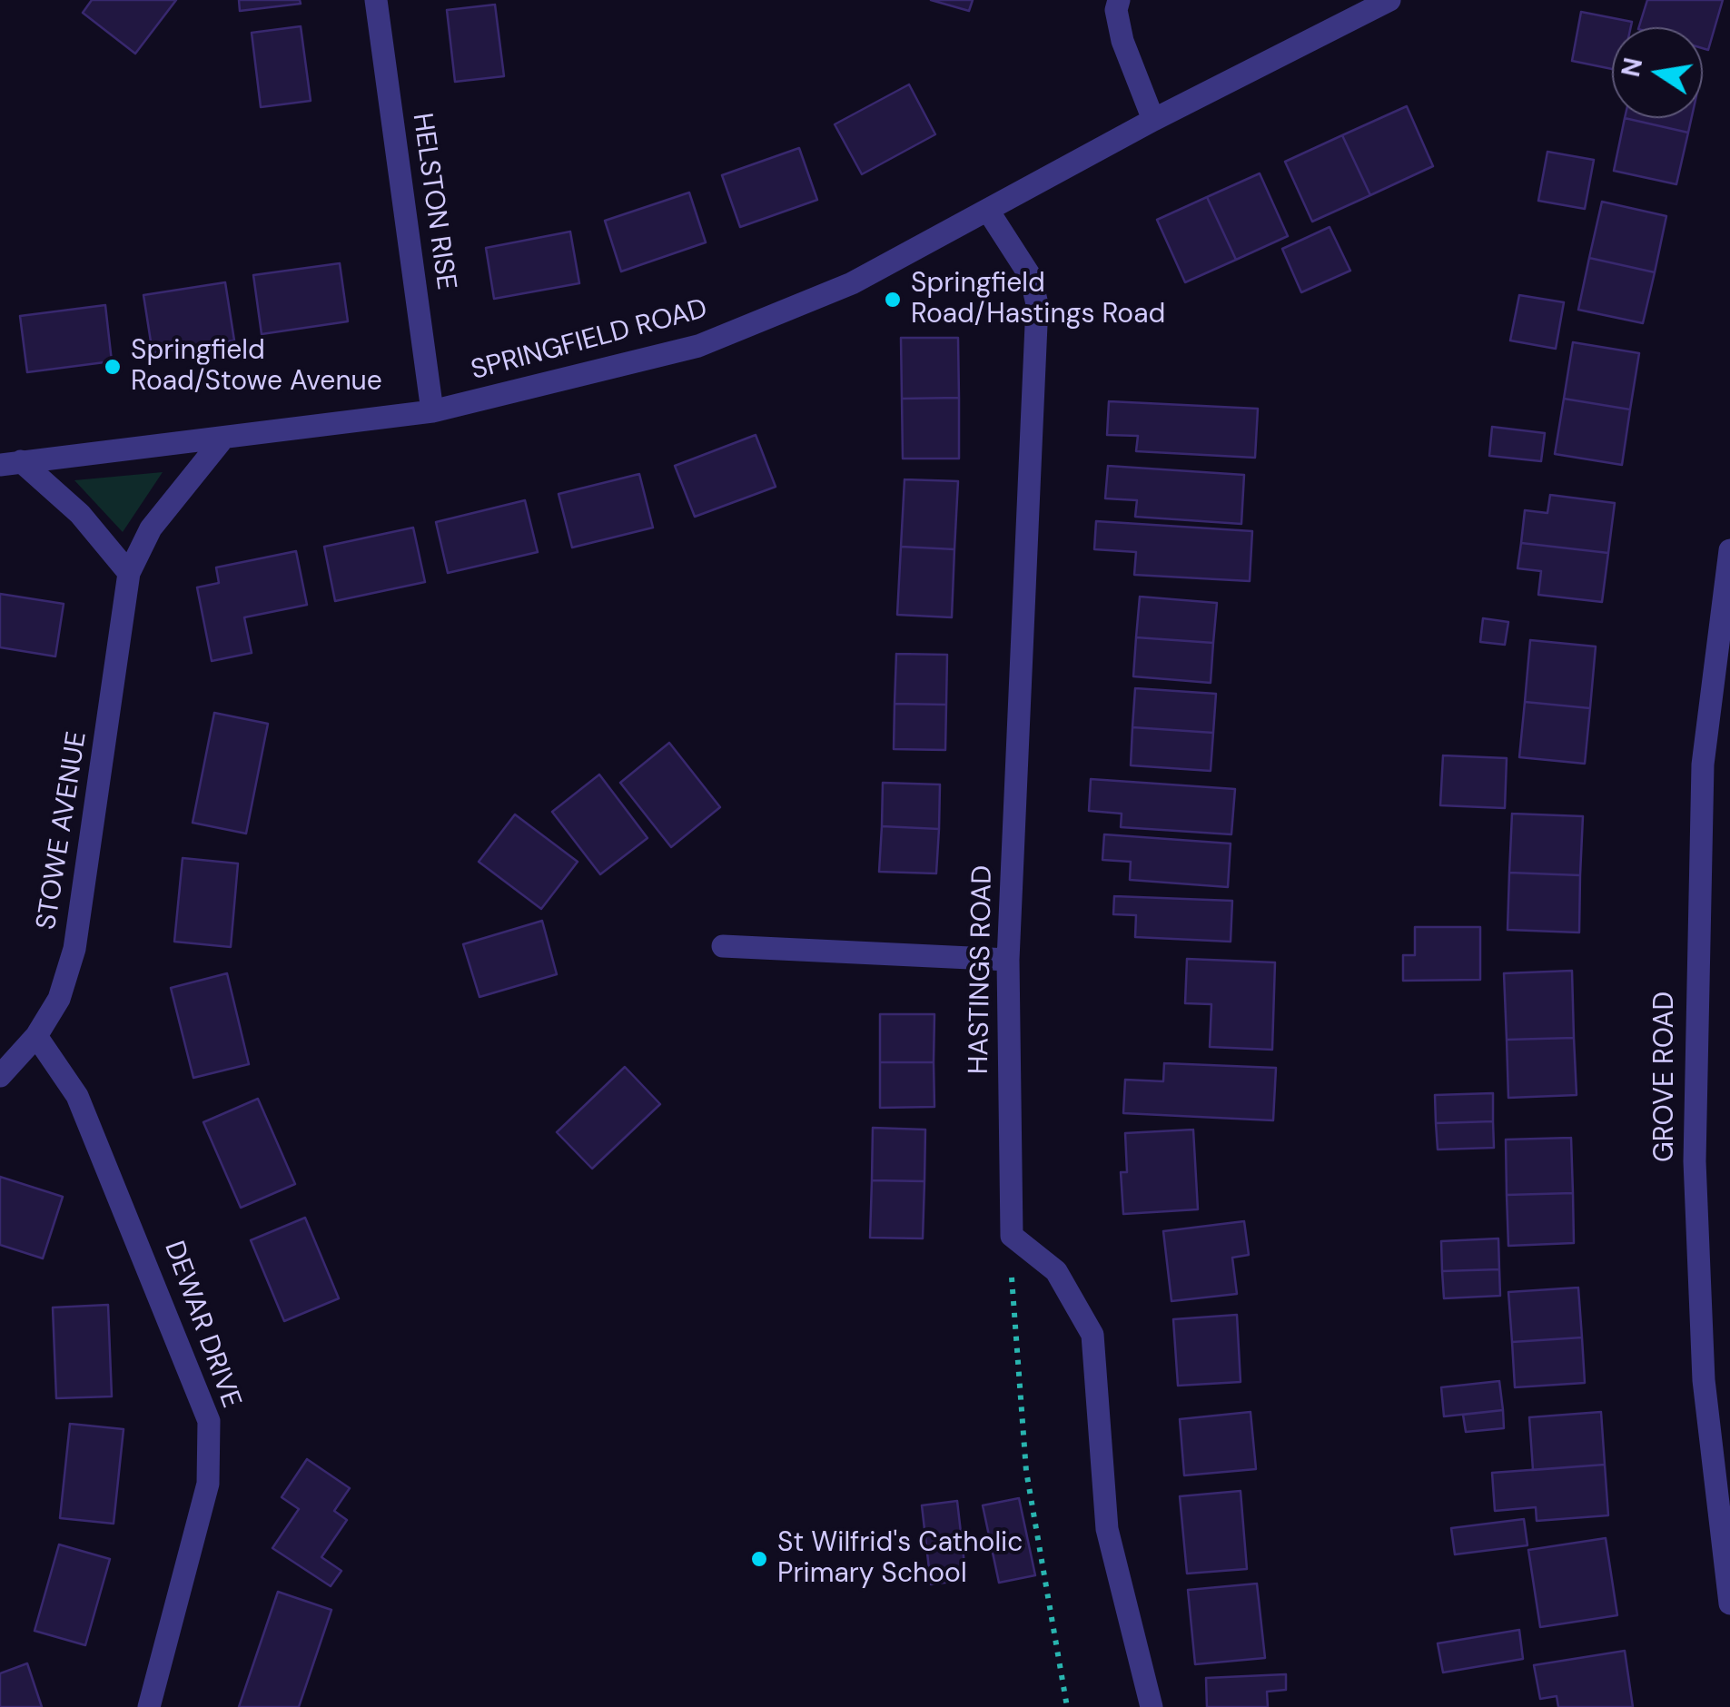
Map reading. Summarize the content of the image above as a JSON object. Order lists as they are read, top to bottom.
{
  "streets": {
    "street": [
      "HELSTON RISE",
      "SPRINGFIELD ROAD",
      "STOWE AVENUE",
      "HASTINGS ROAD",
      "GROVE ROAD",
      "DEWAR DRIVE"
    ]
  },
  "crossings": [
    ["HELSTON RISE", "SPRINGFIELD ROAD"],
    ["SPRINGFIELD ROAD", "STOWE AVENUE"],
    ["SPRINGFIELD ROAD", "HASTINGS ROAD"],
    ["STOWE AVENUE", "DEWAR DRIVE"]
  ],
  "places": ["Springfield Road/Hastings Road", "Springfield Road/Stowe Avenue", "St Wilfrid's Catholic Primary School"],
  "north": "left"
}
